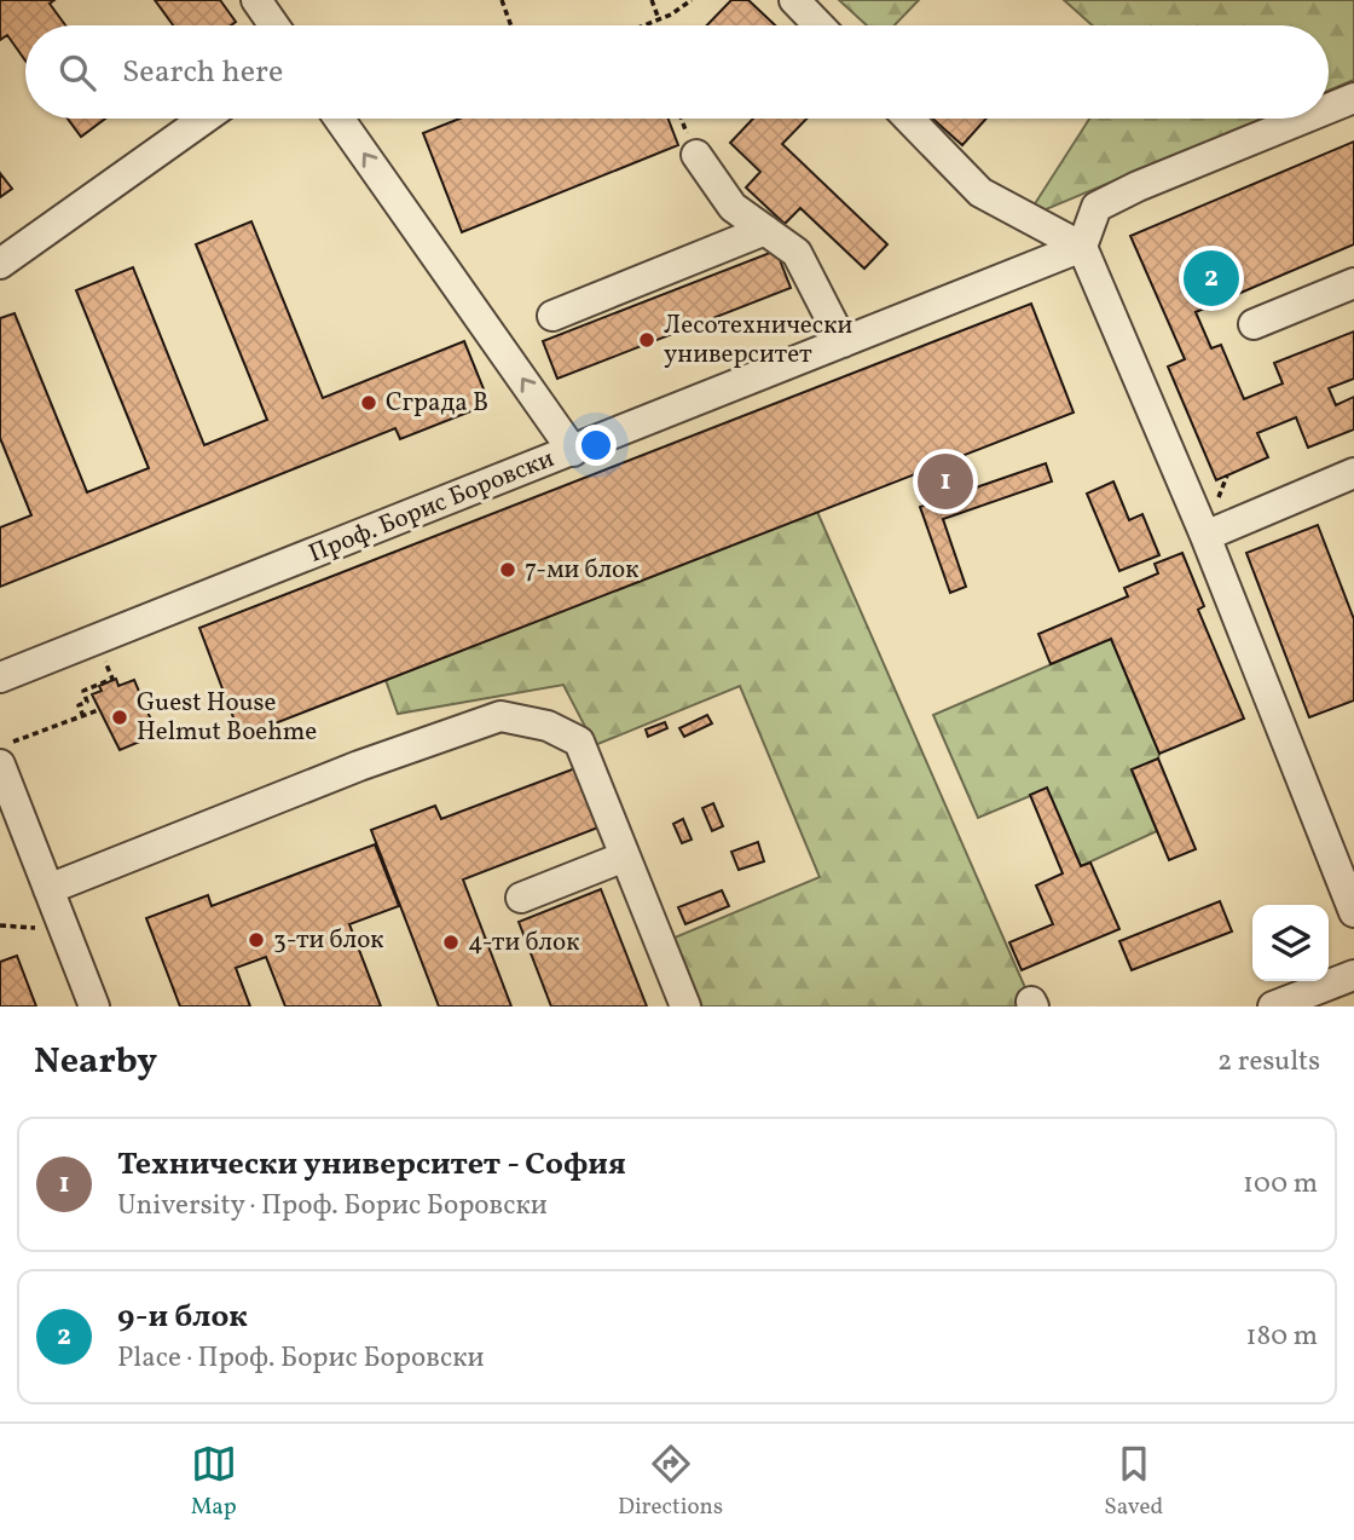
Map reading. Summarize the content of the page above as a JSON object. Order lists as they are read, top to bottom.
{
  "streets": {
    "street": ["Проф. Борис Боровски"]
  },
  "places": [
    "Лесотехнически университет",
    "Сграда В",
    "7-ми блок",
    "Guest House Helmut Boehme",
    "3-ти блок",
    "4-ти блок"
  ],
  "page": {
    "search": "Search here",
    "pins": ["2", "1"],
    "heading": ["Nearby", "2 results"],
    "list": [
      {
        "mark": "1",
        "name": "Технически университет - София",
        "note": "University · Проф. Борис Боровски",
        "value": "100 m"
      },
      {
        "mark": "2",
        "name": "9-и блок",
        "note": "Place · Проф. Борис Боровски",
        "value": "180 m"
      }
    ],
    "nav": ["Map", "Directions", "Saved"]
  }
}
